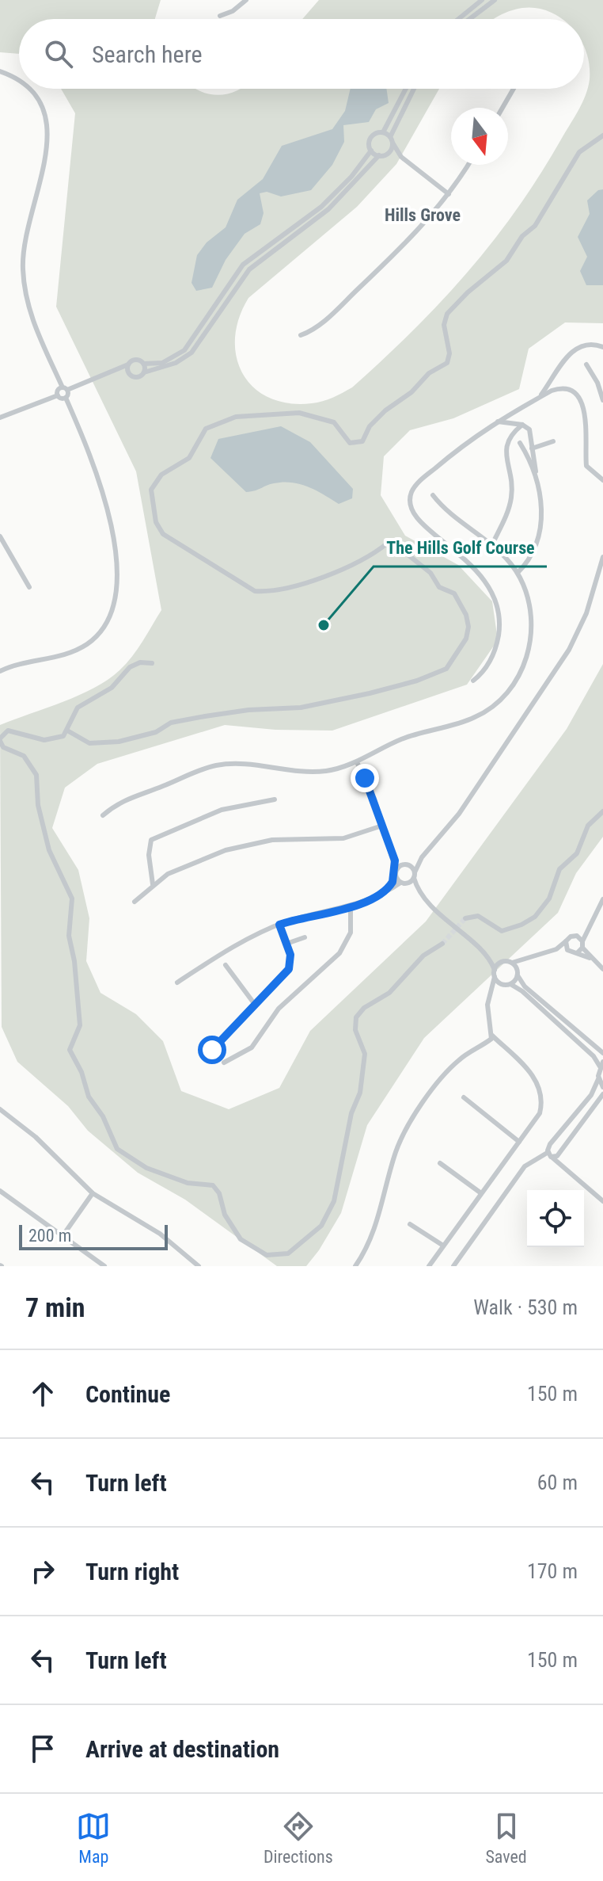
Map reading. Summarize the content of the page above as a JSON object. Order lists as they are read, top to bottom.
{
  "districts": ["Hills Grove"],
  "places": ["The Hills Golf Course"],
  "scale_bar": "200 m",
  "north": "bottom",
  "page": {
    "search": "Search here",
    "scale": "200 m",
    "heading": ["7 min", "Walk · 530 m"],
    "list": [
      ["Continue", "150 m"],
      ["Turn left", "60 m"],
      ["Turn right", "170 m"],
      ["Turn left", "150 m"],
      "Arrive at destination"
    ],
    "nav": ["Map", "Directions", "Saved"]
  }
}
